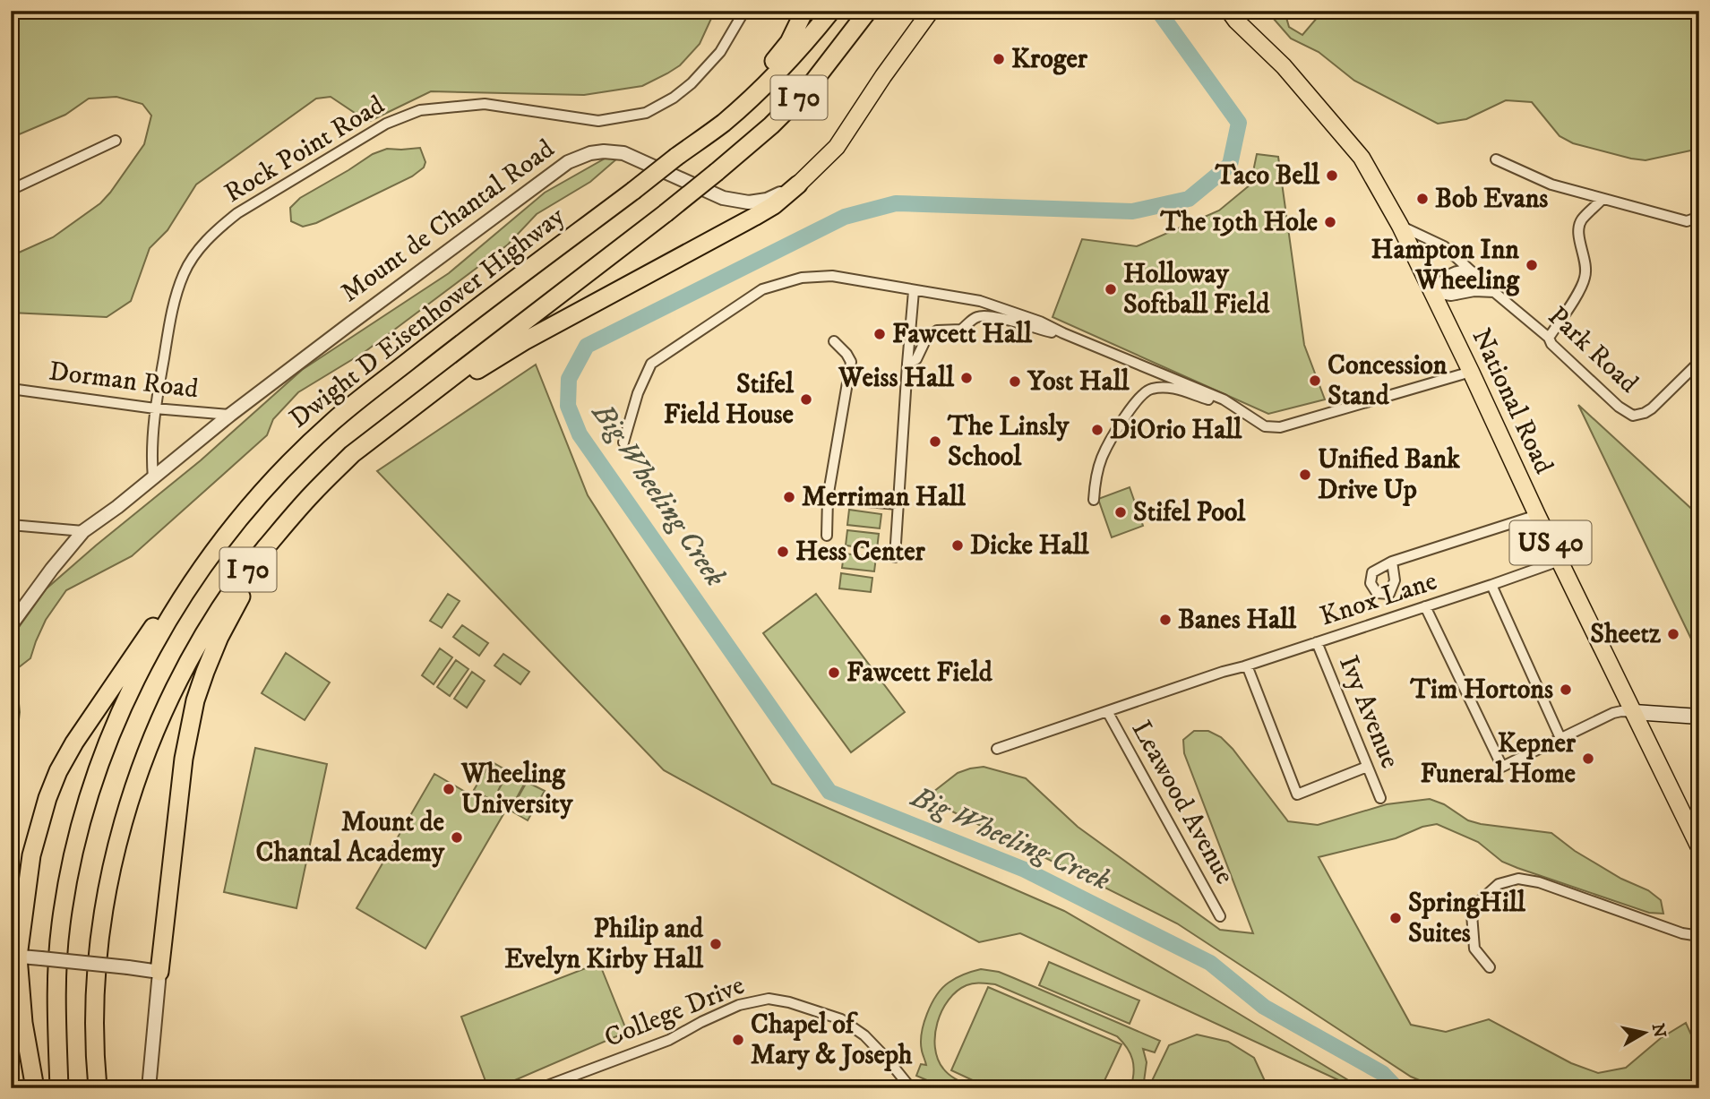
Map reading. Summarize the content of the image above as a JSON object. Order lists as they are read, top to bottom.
{
  "streets": {
    "highway": ["I 70", "Dwight D Eisenhower Highway"],
    "main road": ["Mount de Chantal Road", "National Road", "US 40"],
    "street": [
      "Rock Point Road",
      "Park Road",
      "Dorman Road",
      "Knox Lane",
      "Ivy Avenue",
      "Leawood Avenue",
      "College Drive"
    ]
  },
  "crossings": [
    ["Rock Point Road", "Mount de Chantal Road"],
    ["Rock Point Road", "Dorman Road"],
    ["Mount de Chantal Road", "Dorman Road"],
    ["Park Road", "National Road"],
    ["National Road", "Knox Lane"],
    ["Knox Lane", "Ivy Avenue"],
    ["Knox Lane", "Leawood Avenue"]
  ],
  "water": ["Big Wheeling Creek"],
  "places": [
    "Kroger",
    "Taco Bell",
    "Bob Evans",
    "The 19th Hole",
    "Hampton Inn Wheeling",
    "Holloway Softball Field",
    "Fawcett Hall",
    "Weiss Hall",
    "Concession Stand",
    "Yost Hall",
    "Stifel Field House",
    "DiOrio Hall",
    "The Linsly School",
    "Unified Bank Drive Up",
    "Merriman Hall",
    "Stifel Pool",
    "Dicke Hall",
    "Hess Center",
    "Banes Hall",
    "Sheetz",
    "Fawcett Field",
    "Tim Hortons",
    "Kepner Funeral Home",
    "Wheeling University",
    "Mount de Chantal Academy",
    "SpringHill Suites",
    "Philip and Evelyn Kirby Hall",
    "Chapel of Mary & Joseph"
  ],
  "north": "right"
}
